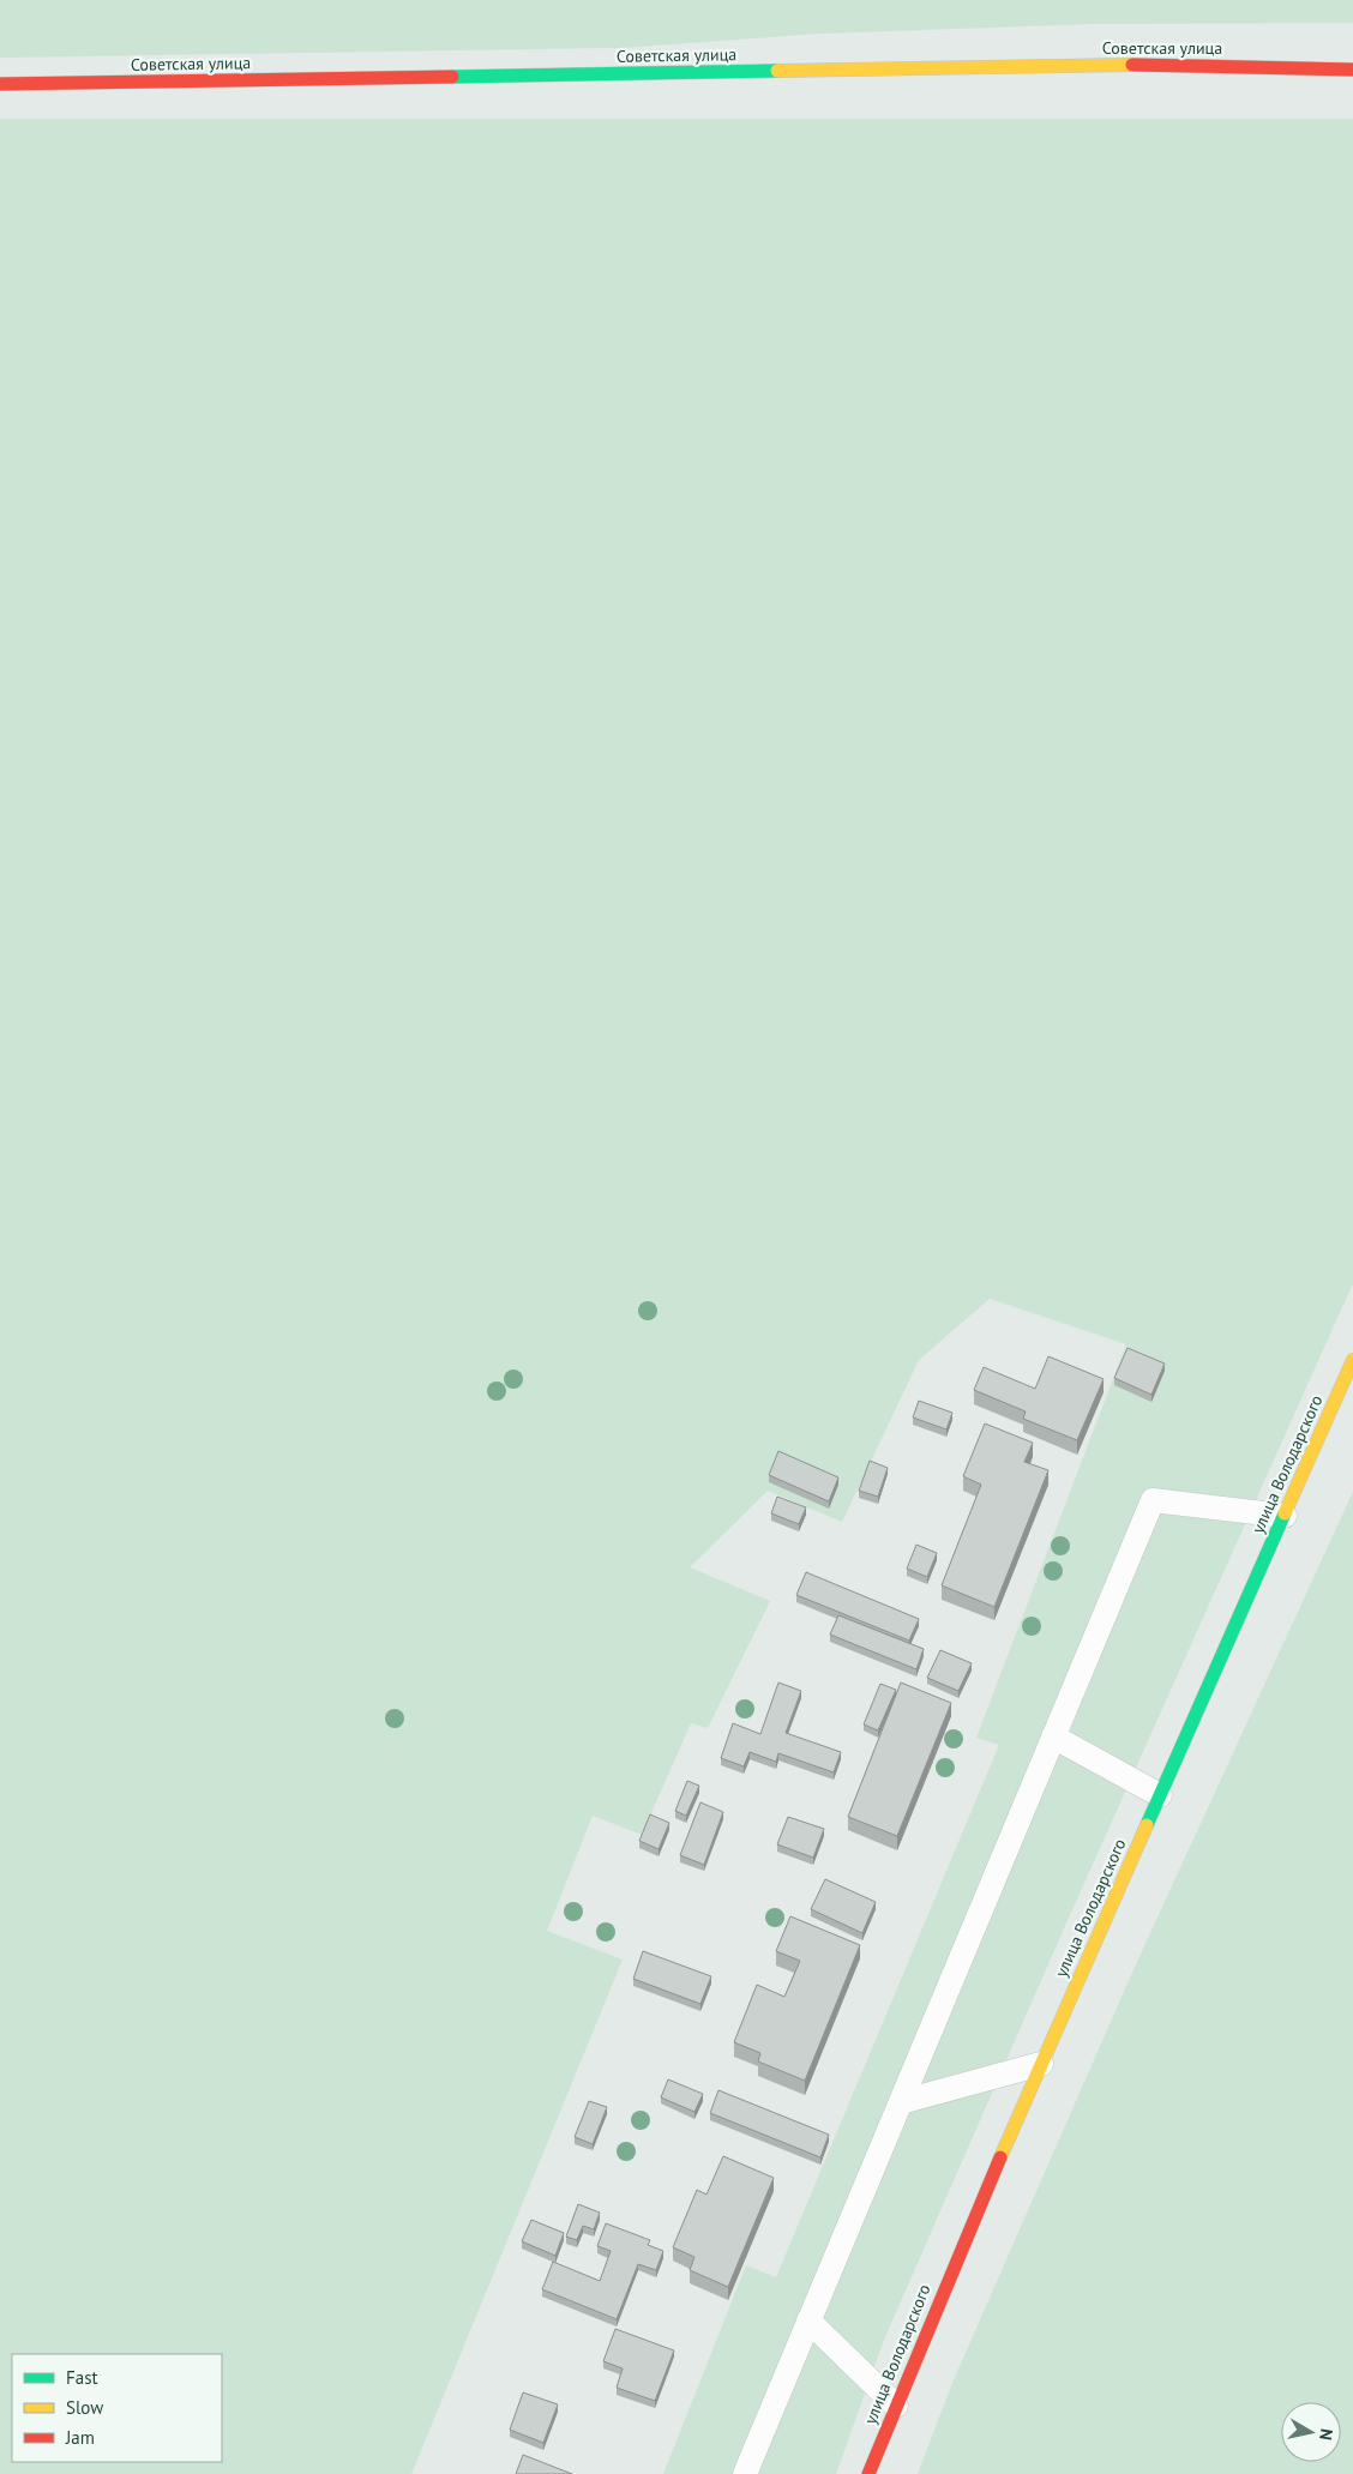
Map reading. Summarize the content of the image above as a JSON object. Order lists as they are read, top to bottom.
{
  "streets": {
    "street": ["Советская улица", "улица Володарского"]
  },
  "legend": ["Fast", "Slow", "Jam"],
  "north": "right"
}
